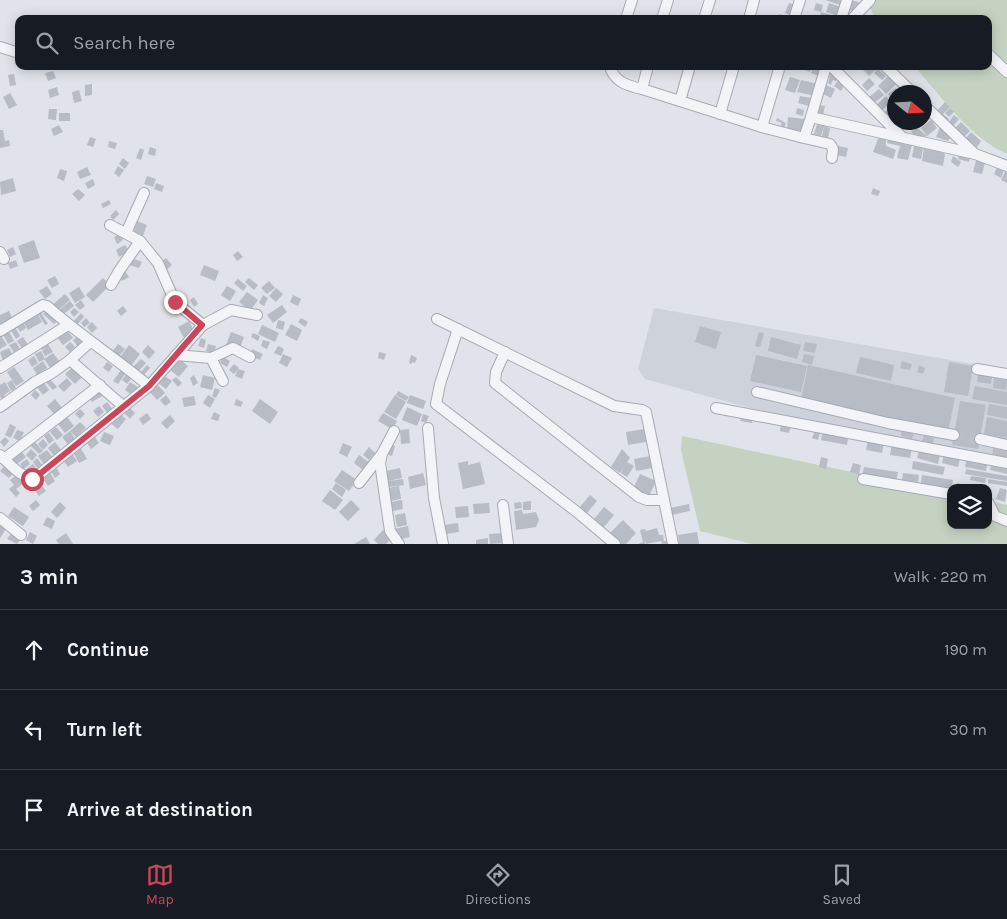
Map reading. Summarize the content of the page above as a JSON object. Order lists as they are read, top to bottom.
{
  "north": "right",
  "page": {
    "search": "Search here",
    "heading": ["3 min", "Walk · 220 m"],
    "list": [
      ["Continue", "190 m"],
      ["Turn left", "30 m"],
      "Arrive at destination"
    ],
    "nav": ["Map", "Directions", "Saved"]
  }
}
